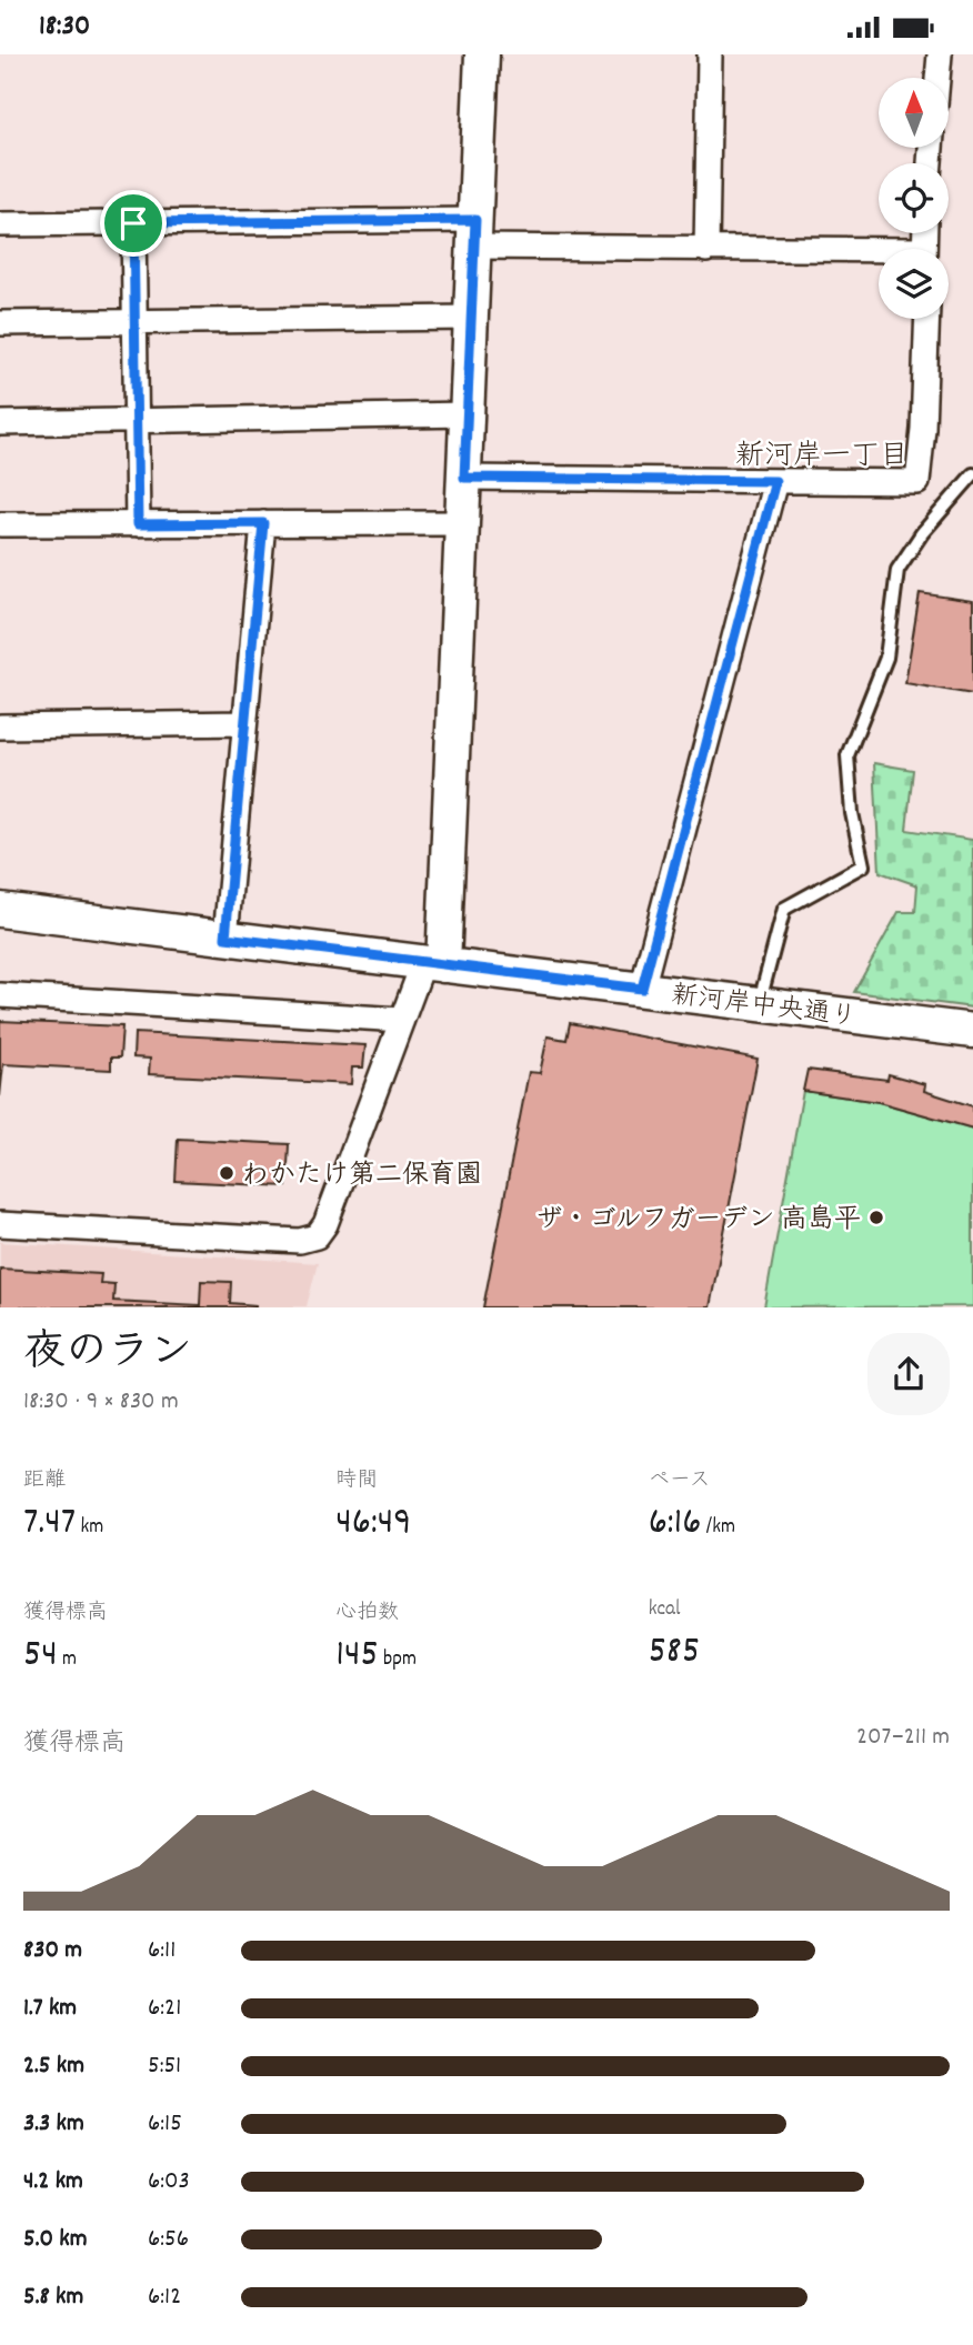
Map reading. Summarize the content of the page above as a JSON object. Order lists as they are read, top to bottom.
{
  "streets": {
    "street": ["新河岸中央通り"]
  },
  "districts": ["新河岸一丁目"],
  "places": ["わかたけ第二保育園", "ザ・ゴルフガーデン 高島平"],
  "north": "top",
  "page": {
    "status": "18:30",
    "heading": ["夜のラン", "18:30 · 9 × 830 m"],
    "stats": [
      ["距離", "7.47 km"],
      ["時間", "46:49"],
      ["ペース", "6:16 /km"],
      ["獲得標高", "54 m"],
      ["心拍数", "145 bpm"],
      ["kcal", "585"]
    ],
    "chart": ["獲得標高", "207–211 m"],
    "list": [
      {
        "name": "830 m",
        "note": "6:11"
      },
      {
        "name": "1.7 km",
        "note": "6:21"
      },
      {
        "name": "2.5 km",
        "note": "5:51"
      },
      {
        "name": "3.3 km",
        "note": "6:15"
      },
      {
        "name": "4.2 km",
        "note": "6:03"
      },
      {
        "name": "5.0 km",
        "note": "6:56"
      },
      {
        "name": "5.8 km",
        "note": "6:12"
      }
    ]
  }
}
